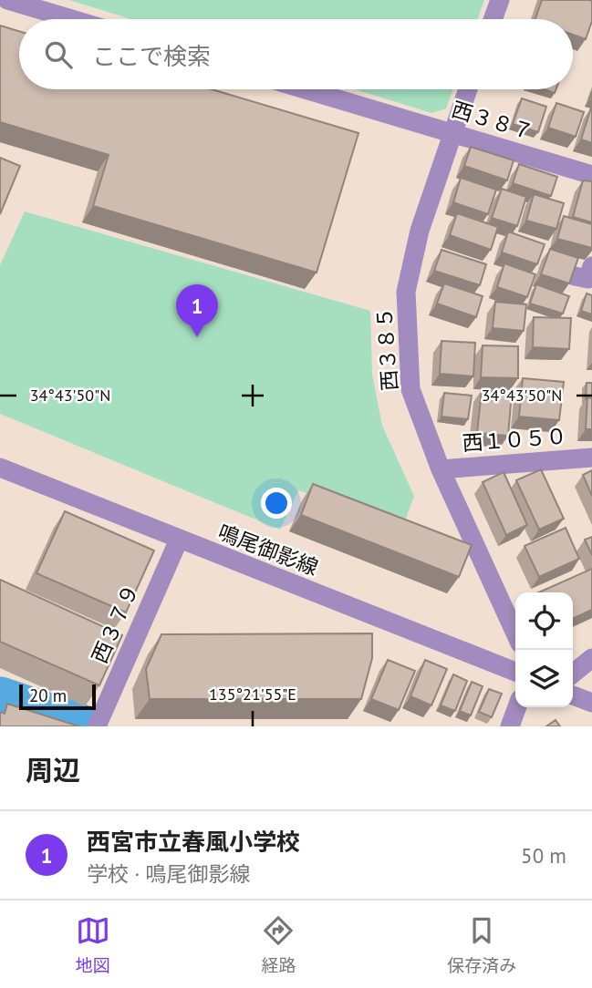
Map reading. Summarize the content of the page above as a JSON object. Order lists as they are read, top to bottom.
{
  "streets": {
    "street": [
      "西３８７",
      "西３８５",
      "西１０５０",
      "鳴尾御影線",
      "西３７９"
    ]
  },
  "crossings": [
    ["西３８７", "西３８５"],
    ["西３８５", "西１０５０"],
    ["鳴尾御影線", "西３７９"]
  ],
  "scale_bar": "20 m",
  "page": {
    "search": "ここで検索",
    "pins": "1",
    "scale": "20 m",
    "heading": "周辺",
    "list": [
      {
        "mark": "1",
        "name": "西宮市立春風小学校",
        "note": "学校 · 鳴尾御影線",
        "value": "50 m"
      }
    ],
    "nav": ["地図", "経路", "保存済み"]
  },
  "coordinates": ["34°43'50\"N", "135°21'55\"E"]
}
